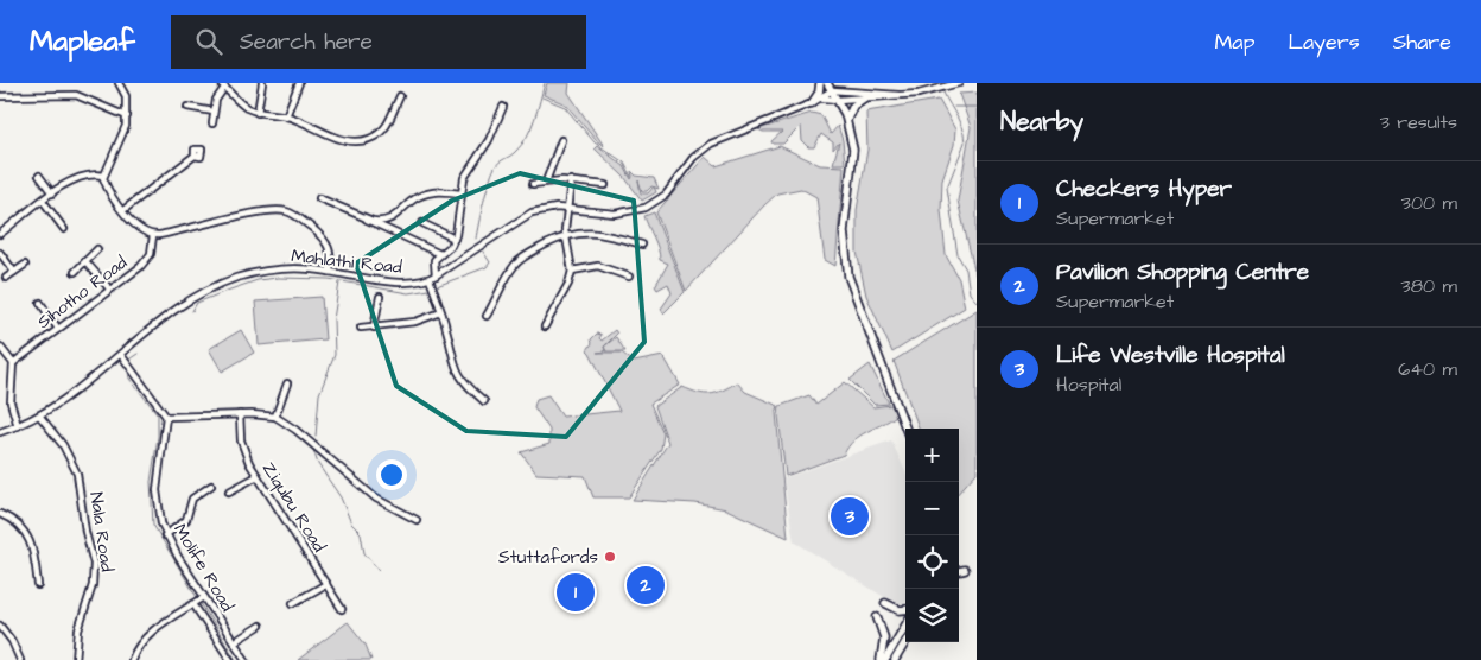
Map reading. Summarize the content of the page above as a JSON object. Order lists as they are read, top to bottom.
{
  "streets": {
    "street": [
      "Mahlathi Road",
      "Sihotho Road",
      "Ziqubu Road",
      "Nala Road",
      "Molife Road"
    ]
  },
  "crossings": [
    ["Mahlathi Road", "Nala Road"]
  ],
  "places": ["Stuttafords"],
  "page": {
    "header": "Mapleaf",
    "search": "Search here",
    "nav": ["Map", "Layers", "Share"],
    "heading": ["Nearby", "3 results"],
    "list": [
      {
        "mark": "1",
        "name": "Checkers Hyper",
        "note": "Supermarket",
        "value": "300 m"
      },
      {
        "mark": "2",
        "name": "Pavilion Shopping Centre",
        "note": "Supermarket",
        "value": "380 m"
      },
      {
        "mark": "3",
        "name": "Life Westville Hospital",
        "note": "Hospital",
        "value": "640 m"
      }
    ],
    "map_buttons": ["+", "−"],
    "pins": ["3", "2", "1"]
  }
}
